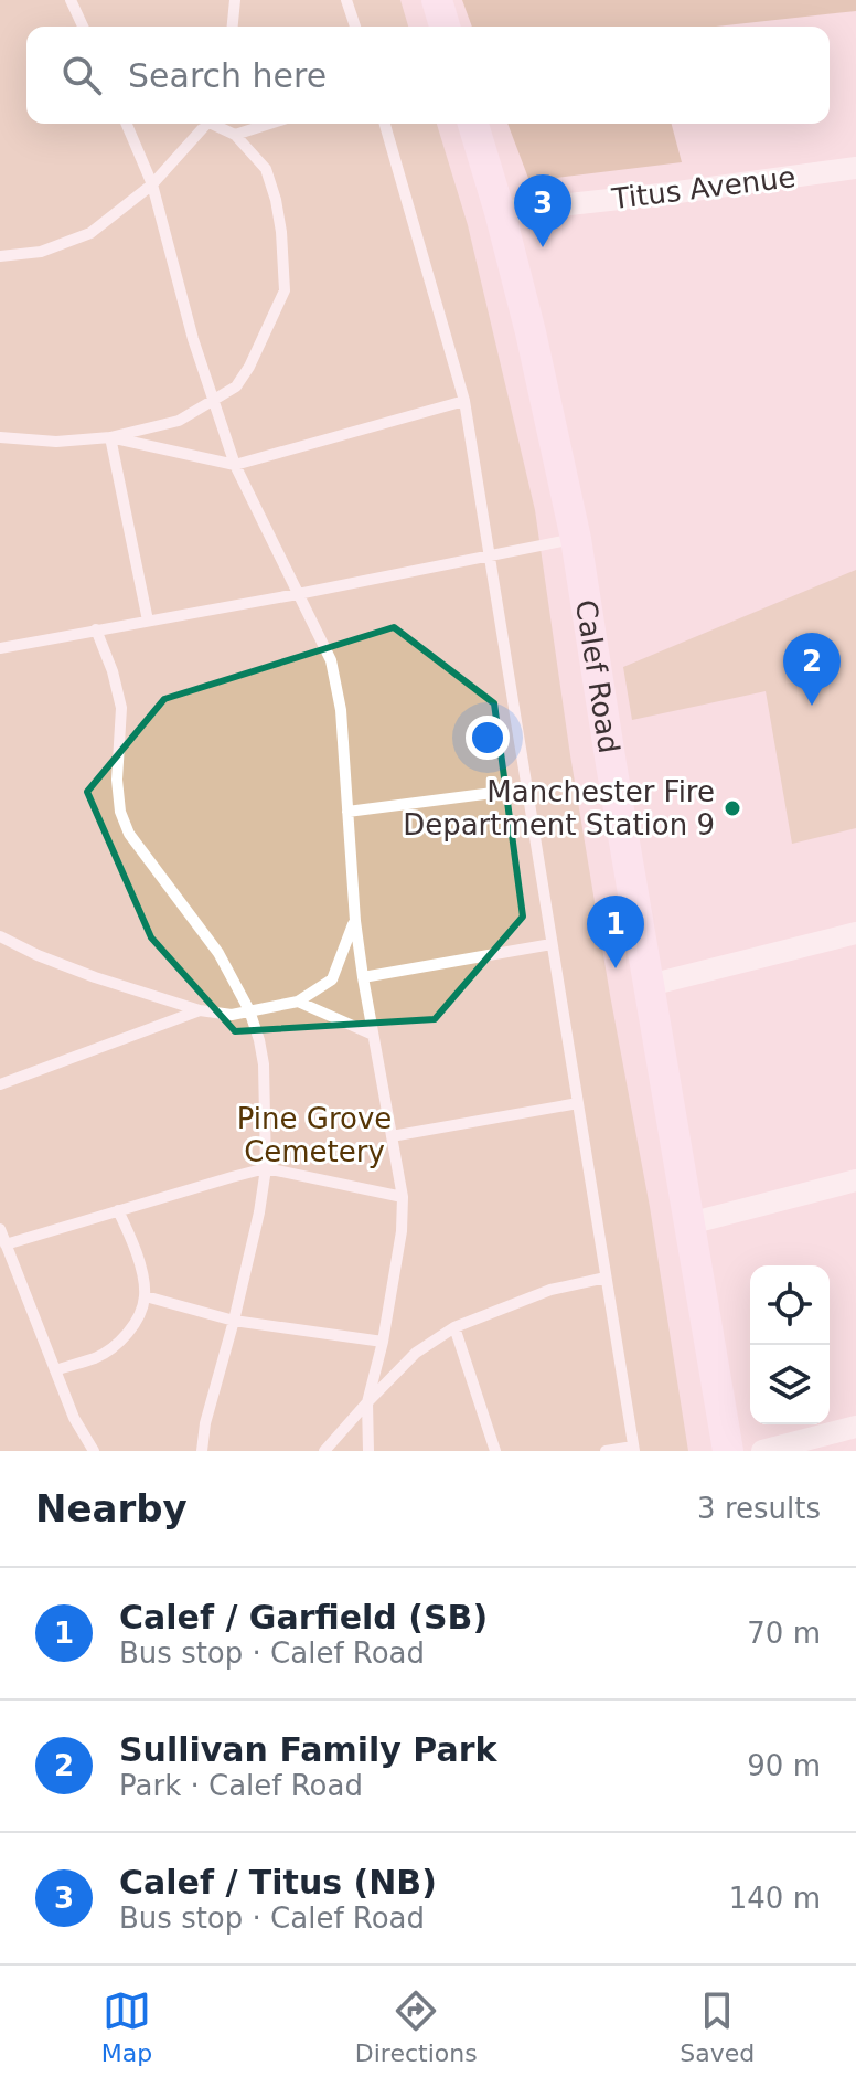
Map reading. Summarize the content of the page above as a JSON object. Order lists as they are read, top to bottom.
{
  "streets": {
    "main road": ["Calef Road"],
    "street": ["Titus Avenue"]
  },
  "crossings": [
    ["Titus Avenue", "Calef Road"]
  ],
  "parks": ["Pine Grove Cemetery"],
  "places": ["Manchester Fire Department Station 9"],
  "page": {
    "search": "Search here",
    "pins": ["3", "2", "1"],
    "heading": ["Nearby", "3 results"],
    "list": [
      {
        "mark": "1",
        "name": "Calef / Garfield (SB)",
        "note": "Bus stop · Calef Road",
        "value": "70 m"
      },
      {
        "mark": "2",
        "name": "Sullivan Family Park",
        "note": "Park · Calef Road",
        "value": "90 m"
      },
      {
        "mark": "3",
        "name": "Calef / Titus (NB)",
        "note": "Bus stop · Calef Road",
        "value": "140 m"
      }
    ],
    "nav": ["Map", "Directions", "Saved"]
  }
}
